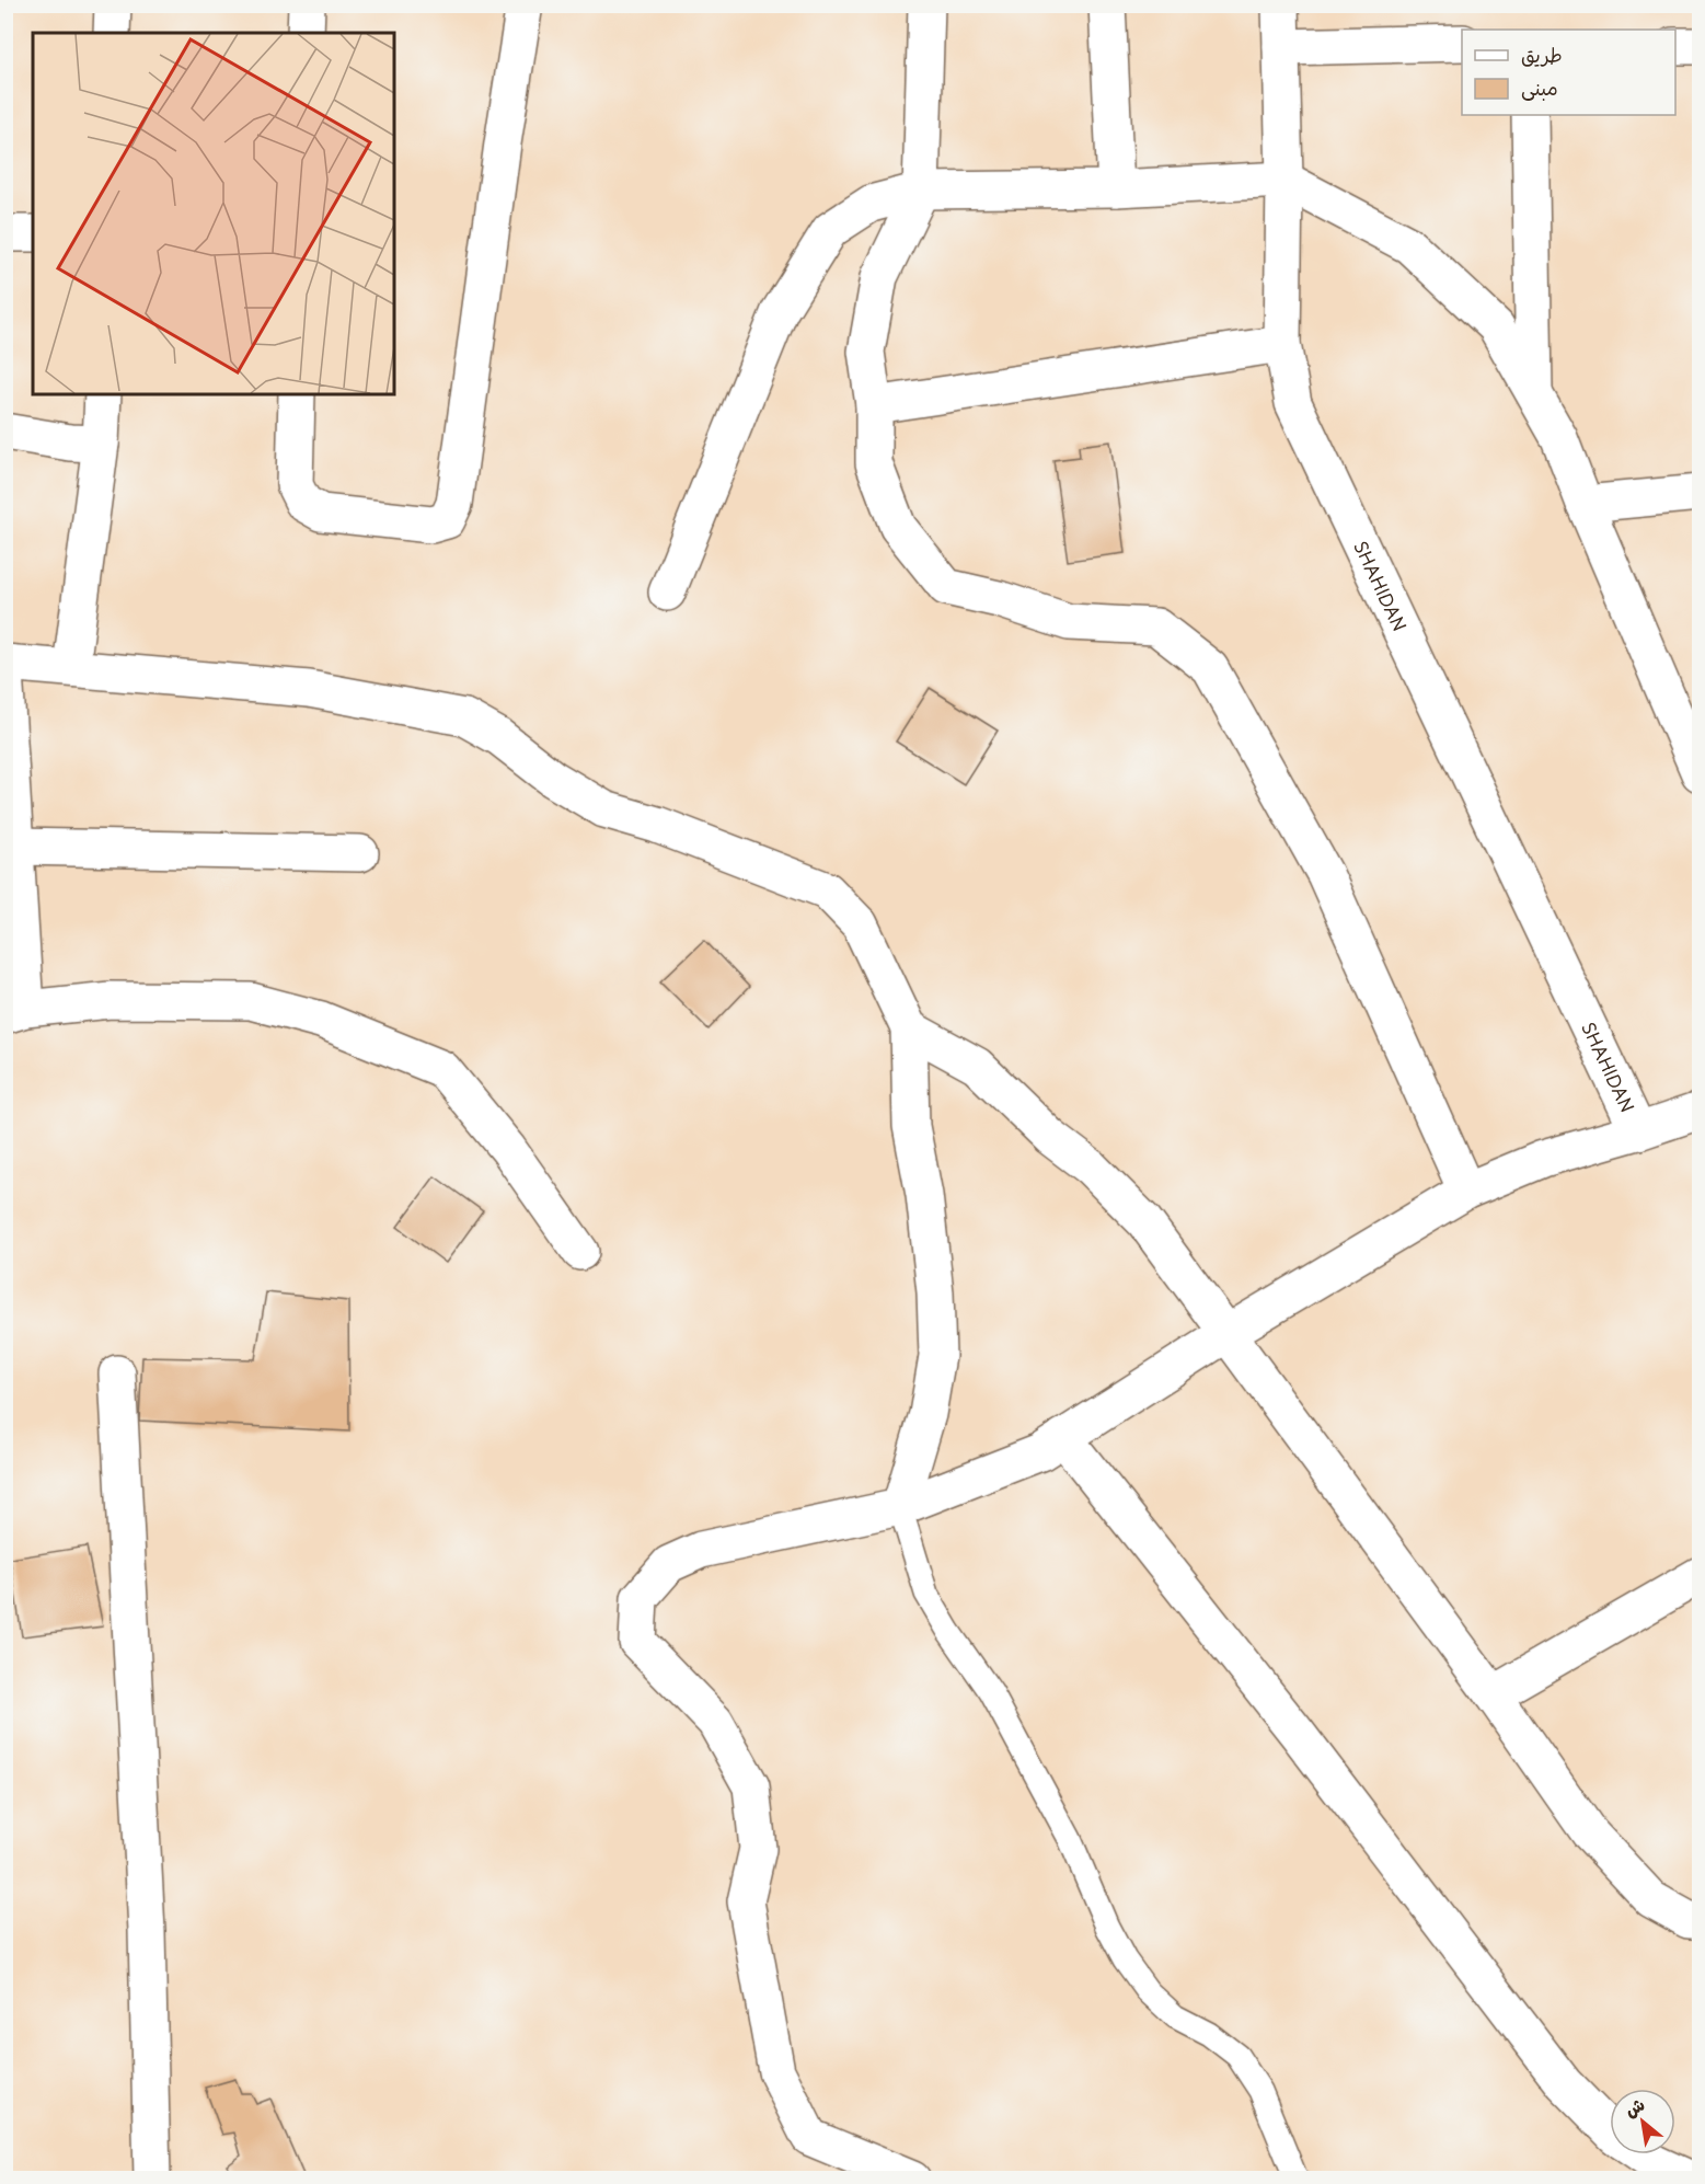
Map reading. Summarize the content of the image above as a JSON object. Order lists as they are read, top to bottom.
{
  "streets": {
    "street": ["SHAHIDAN"]
  },
  "legend": ["طريق", "مبنى"],
  "north": "top left"
}
